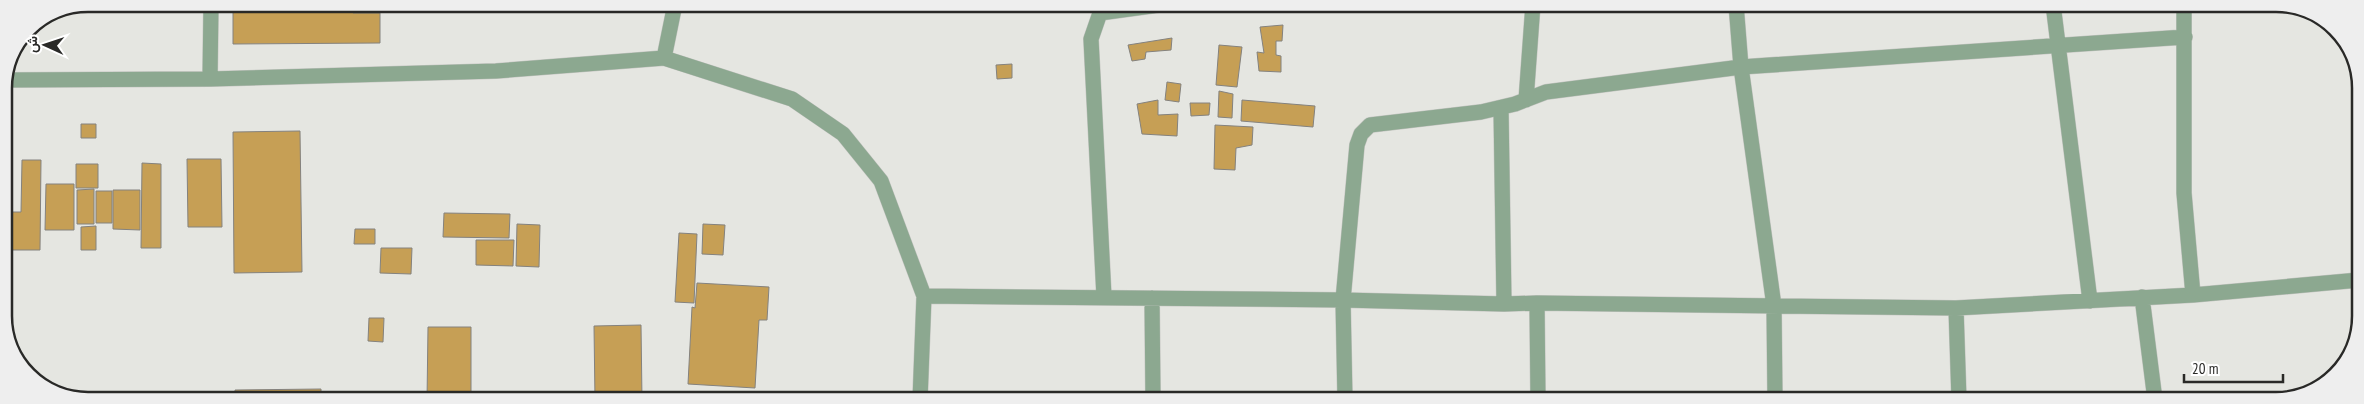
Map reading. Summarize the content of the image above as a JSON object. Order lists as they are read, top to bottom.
{
  "scale_bar": "20 m",
  "north": "left"
}
